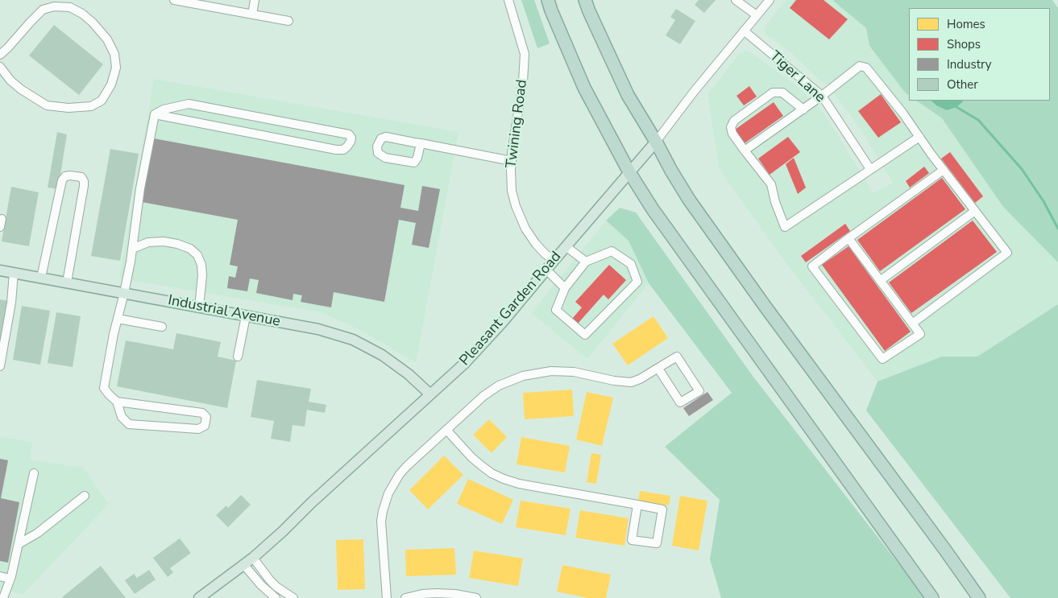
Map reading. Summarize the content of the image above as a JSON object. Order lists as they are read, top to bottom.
{
  "streets": {
    "main road": ["Pleasant Garden Road", "Industrial Avenue"],
    "street": ["Tiger Lane", "Twining Road"]
  },
  "crossings": [
    ["Tiger Lane", "Pleasant Garden Road"],
    ["Twining Road", "Pleasant Garden Road"],
    ["Pleasant Garden Road", "Industrial Avenue"]
  ],
  "legend": [
    "Homes",
    "Shops",
    "Industry",
    "Other"
  ]
}
